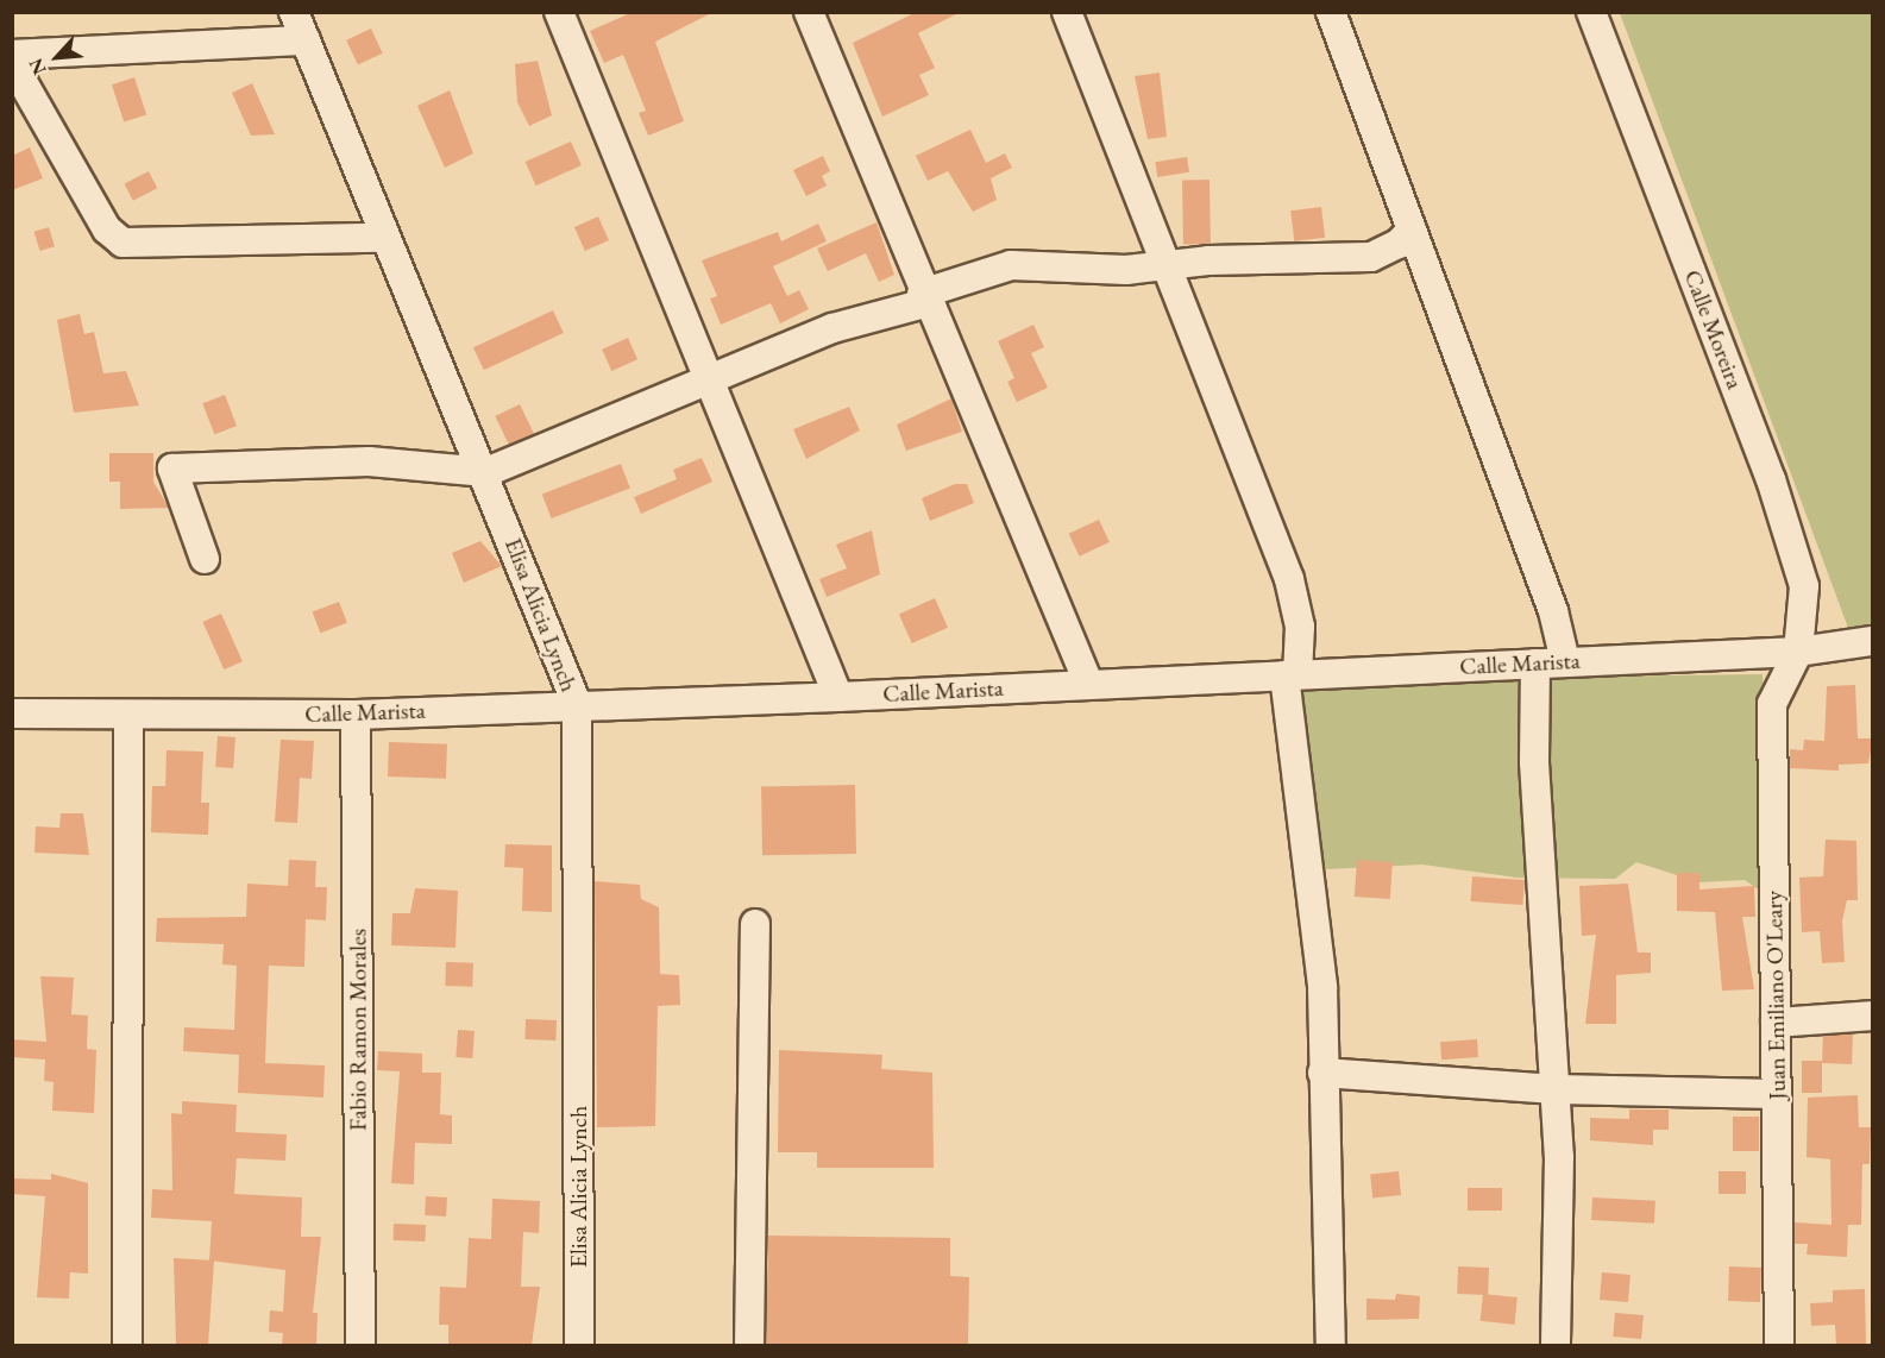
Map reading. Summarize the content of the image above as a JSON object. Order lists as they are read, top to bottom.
{
  "streets": {
    "street": [
      "Calle Moreira",
      "Elisa Alicia Lynch",
      "Calle Marista",
      "Juan Emiliano O'Leary",
      "Fabio Ramon Morales"
    ]
  },
  "crossings": [
    ["Calle Moreira", "Calle Marista"],
    ["Calle Moreira", "Juan Emiliano O'Leary"],
    ["Elisa Alicia Lynch", "Calle Marista"],
    ["Calle Marista", "Juan Emiliano O'Leary"],
    ["Calle Marista", "Fabio Ramon Morales"]
  ],
  "north": "bottom left"
}
